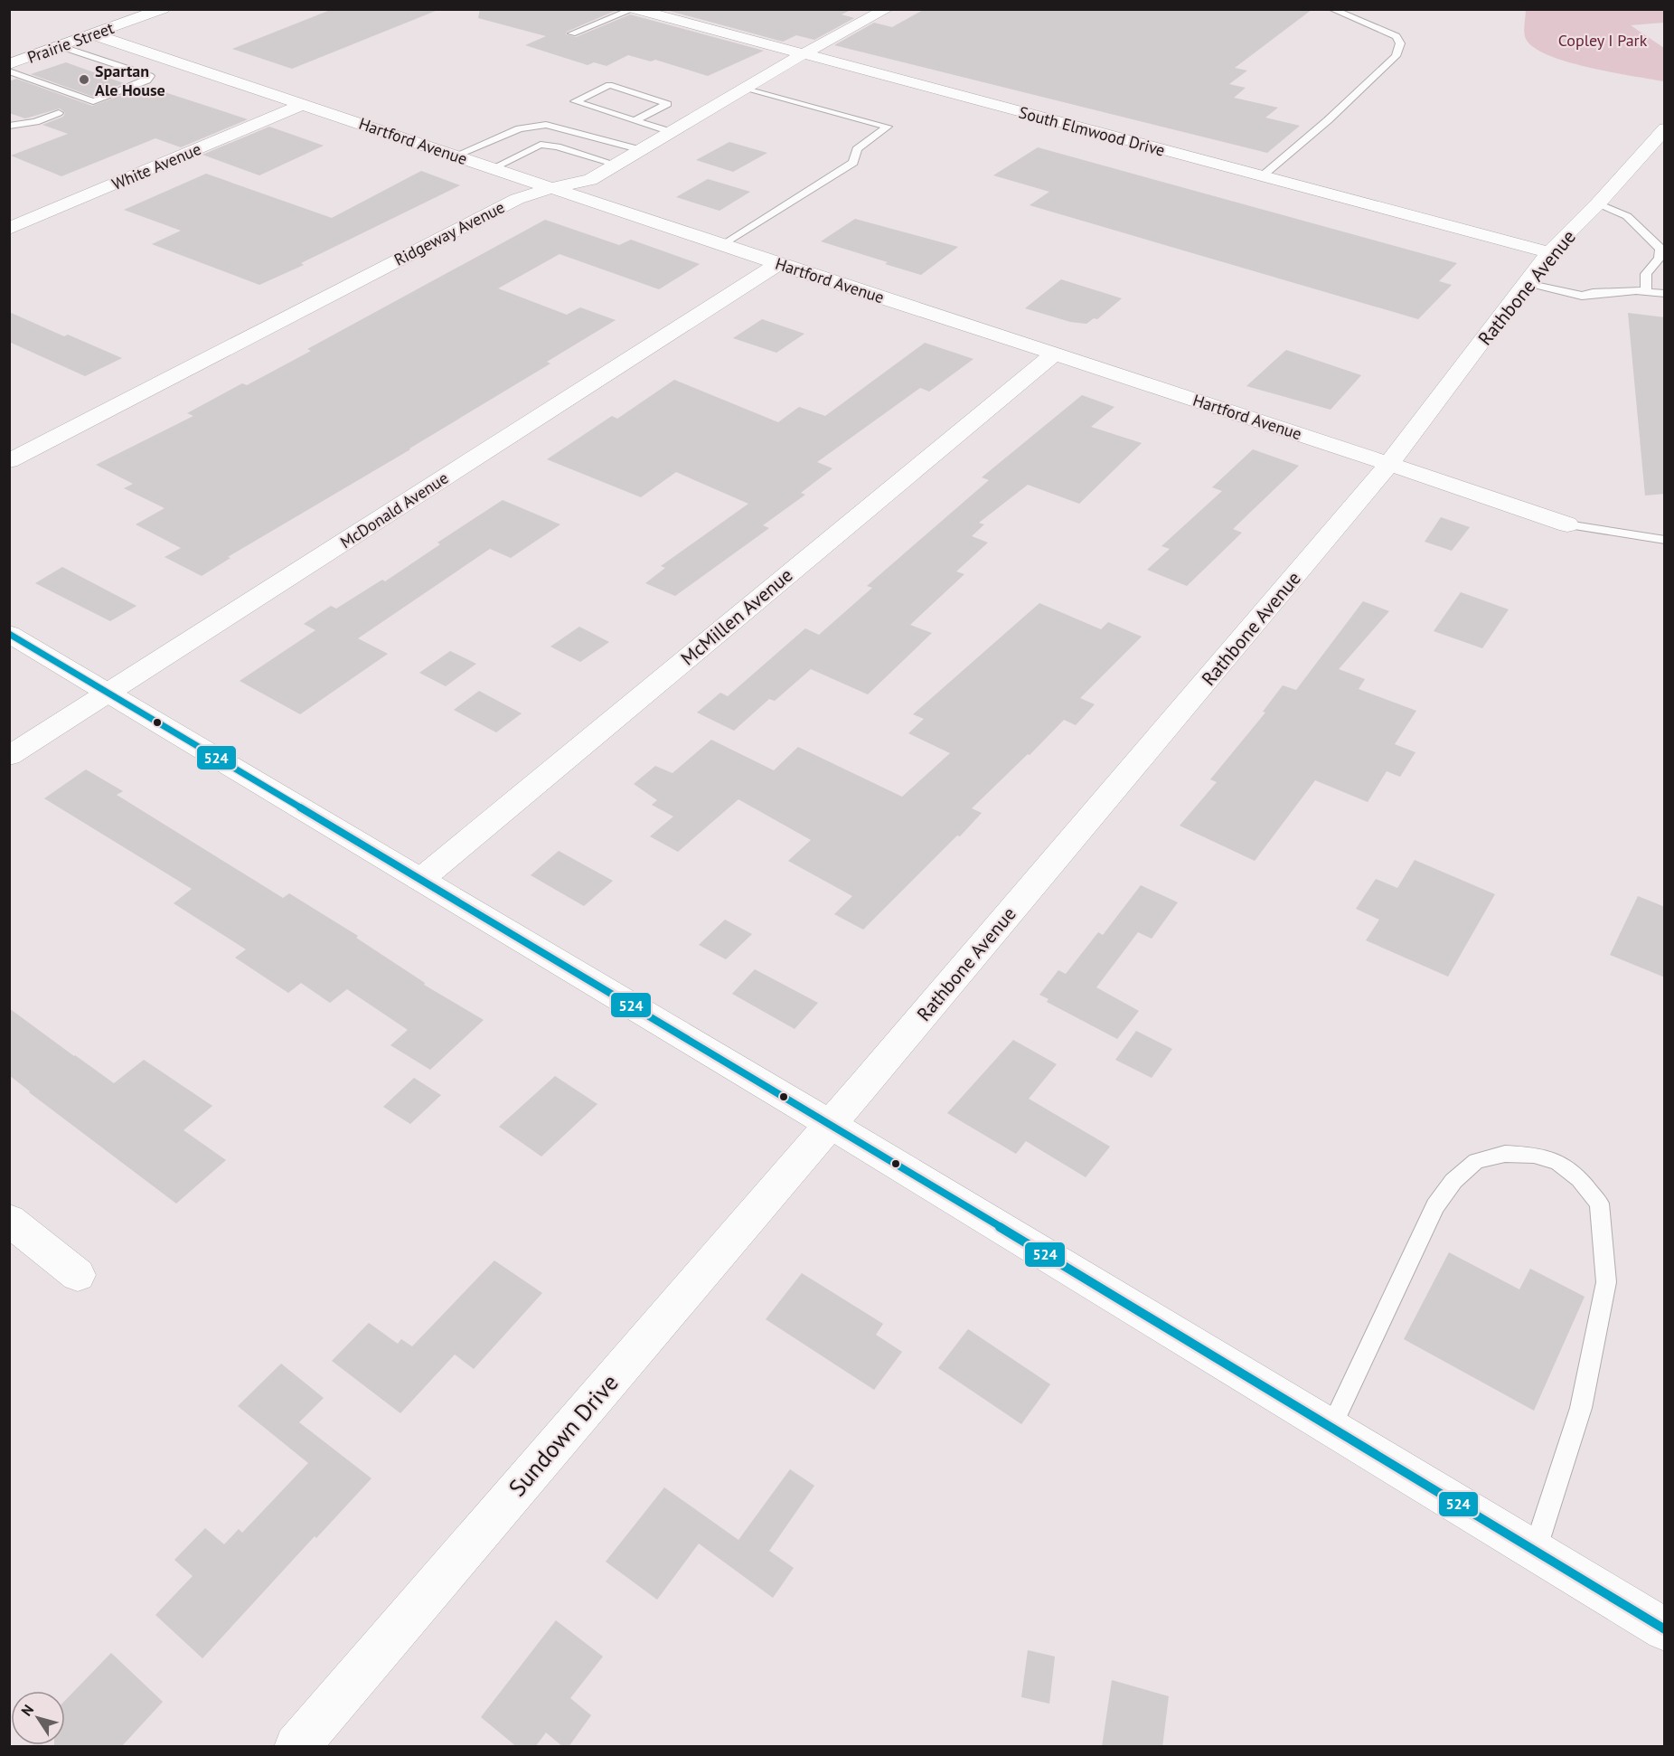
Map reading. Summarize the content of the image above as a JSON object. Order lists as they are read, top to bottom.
{
  "streets": {
    "street": [
      "Prairie Street",
      "South Elmwood Drive",
      "Hartford Avenue",
      "White Avenue",
      "Ridgeway Avenue",
      "Rathbone Avenue",
      "McDonald Avenue",
      "McMillen Avenue",
      "Sundown Drive"
    ]
  },
  "crossings": [
    ["Prairie Street", "Hartford Avenue"],
    ["South Elmwood Drive", "Ridgeway Avenue"],
    ["South Elmwood Drive", "Rathbone Avenue"],
    ["Hartford Avenue", "White Avenue"],
    ["Hartford Avenue", "Ridgeway Avenue"],
    ["Hartford Avenue", "Rathbone Avenue"],
    ["Hartford Avenue", "McDonald Avenue"],
    ["Hartford Avenue", "McMillen Avenue"],
    ["Rathbone Avenue", "Sundown Drive"]
  ],
  "parks": ["Copley I Park"],
  "places": ["Spartan Ale House"],
  "lines": ["transit line 524"],
  "north": "top left"
}
